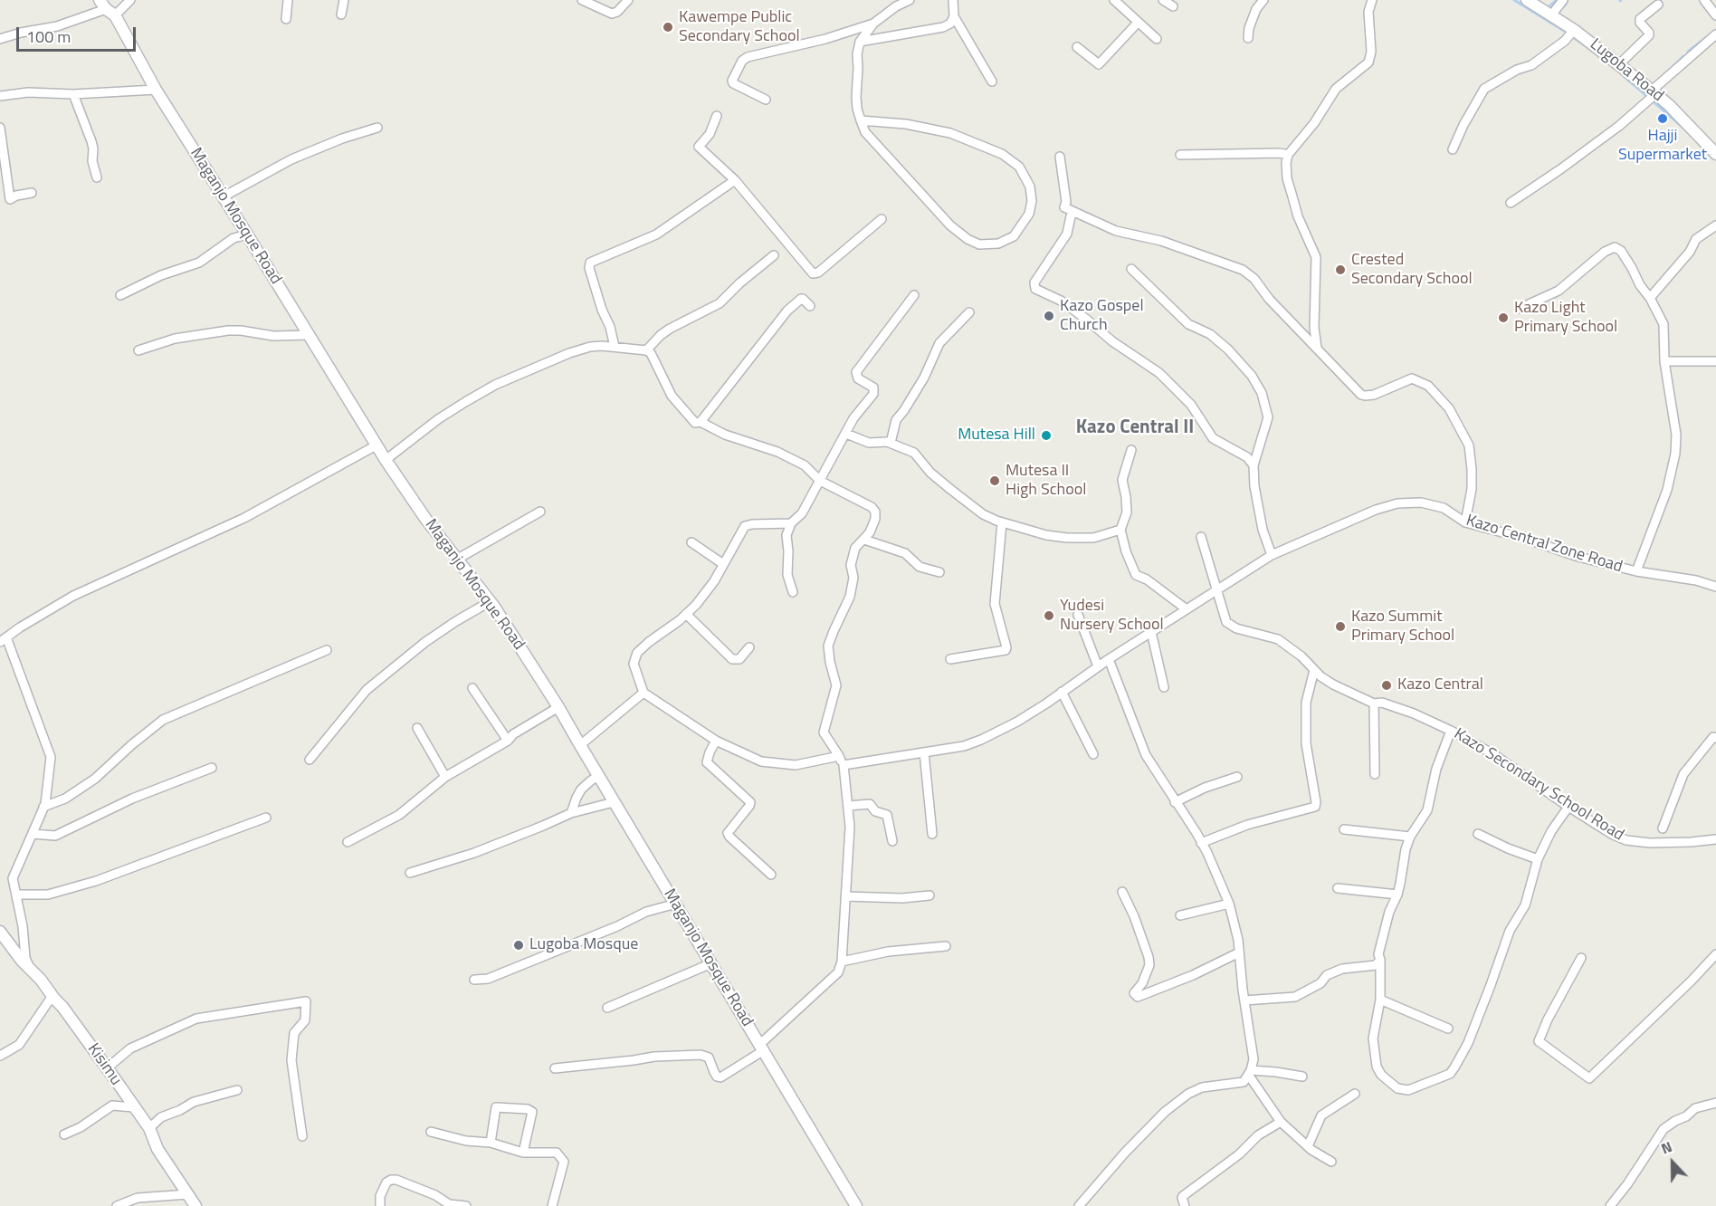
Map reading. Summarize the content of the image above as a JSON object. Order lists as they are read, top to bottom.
{
  "streets": {
    "street": [
      "Lugoba Road",
      "Maganjo Mosque Road",
      "Kazo Central Zone Road",
      "Kazo Secondary School Road",
      "Kisimu"
    ]
  },
  "crossings": [
    ["Kazo Central Zone Road", "Kazo Secondary School Road"]
  ],
  "districts": ["Kazo Central II"],
  "places": [
    "Kawempe Public Secondary School",
    "Hajji Supermarket",
    "Crested Secondary School",
    "Kazo Gospel Church",
    "Kazo Light Primary School",
    "Mutesa Hill",
    "Mutesa II High School",
    "Yudesi Nursery School",
    "Kazo Summit Primary School",
    "Kazo Central",
    "Lugoba Mosque"
  ],
  "scale_bar": "100 m",
  "north": "top"
}
